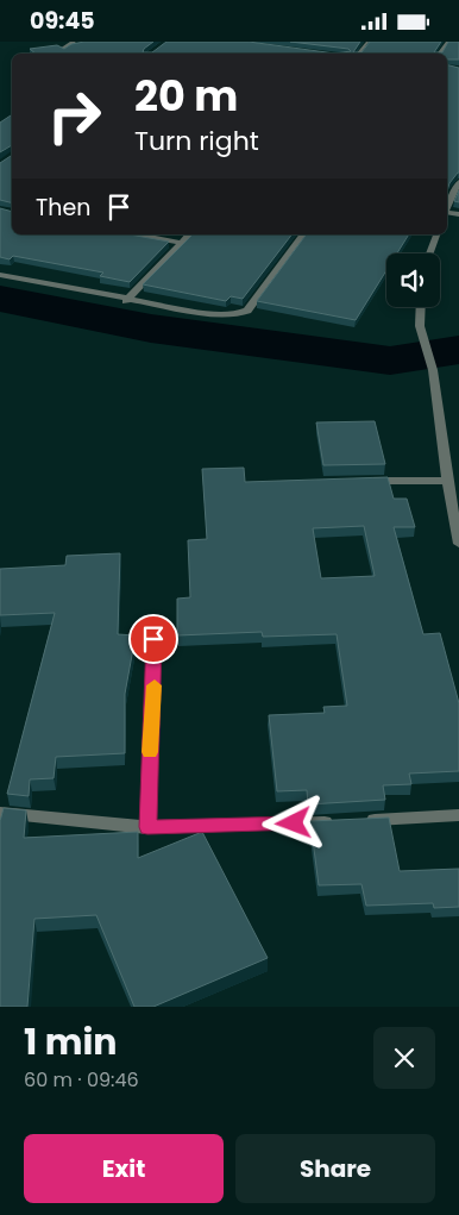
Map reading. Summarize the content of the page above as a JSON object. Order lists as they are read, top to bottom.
{
  "page": {
    "status": "09:45",
    "turn": ["20 m", "Turn right"],
    "then": "Then",
    "heading": ["1 min", "60 m · 09:46"],
    "buttons": ["Exit", "Share"]
  }
}
